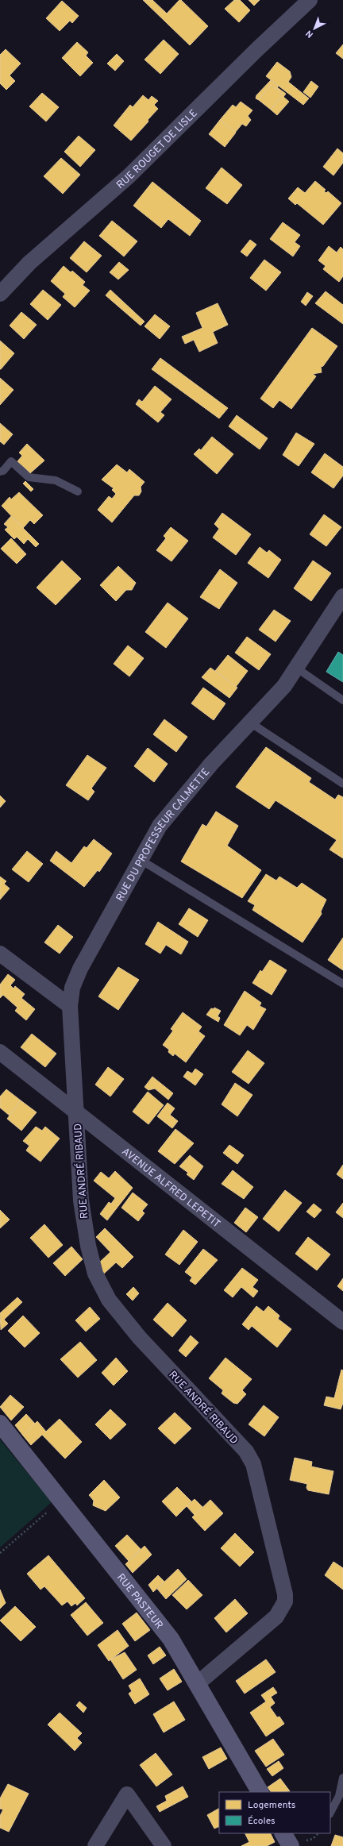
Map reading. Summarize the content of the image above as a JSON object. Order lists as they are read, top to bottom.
{
  "streets": {
    "street": [
      "RUE ROUGET DE LISLE",
      "RUE DU PROFESSEUR CALMETTE",
      "RUE ANDRÉ RIBAUD",
      "AVENUE ALFRED LEPETIT",
      "RUE PASTEUR"
    ]
  },
  "crossings": [
    ["RUE DU PROFESSEUR CALMETTE", "RUE ANDRÉ RIBAUD"],
    ["RUE DU PROFESSEUR CALMETTE", "AVENUE ALFRED LEPETIT"],
    ["RUE ANDRÉ RIBAUD", "AVENUE ALFRED LEPETIT"],
    ["RUE ANDRÉ RIBAUD", "RUE PASTEUR"]
  ],
  "legend": ["Logements", "Écoles"],
  "north": "bottom left"
}
